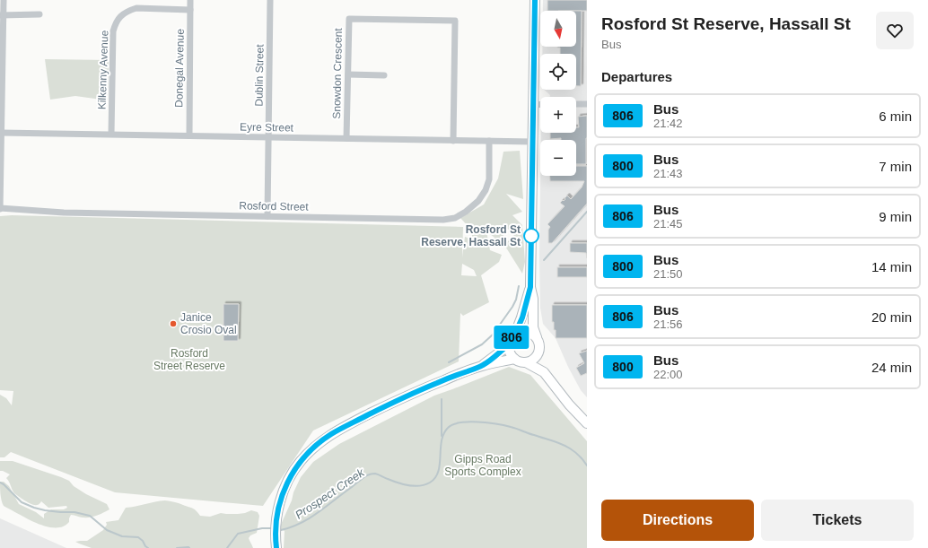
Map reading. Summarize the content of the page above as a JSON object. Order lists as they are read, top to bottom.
{
  "streets": {
    "street": [
      "Donegal Avenue",
      "Kilkenny Avenue",
      "Snowdon Crescent",
      "Dublin Street",
      "Eyre Street",
      "Rosford Street"
    ]
  },
  "crossings": [
    ["Donegal Avenue", "Kilkenny Avenue"],
    ["Donegal Avenue", "Eyre Street"],
    ["Kilkenny Avenue", "Eyre Street"],
    ["Snowdon Crescent", "Eyre Street"],
    ["Dublin Street", "Eyre Street"],
    ["Dublin Street", "Rosford Street"],
    ["Eyre Street", "Rosford Street"]
  ],
  "water": ["Prospect Creek"],
  "parks": ["Rosford Street Reserve", "Gipps Road Sports Complex"],
  "places": ["Rosford St Reserve, Hassall St", "Janice Crosio Oval"],
  "lines": ["bus line 806"],
  "north": "bottom",
  "page": {
    "on_map": "806",
    "heading": [
      ["Rosford St Reserve, Hassall St", "Bus"],
      "Departures"
    ],
    "map_buttons": ["+", "−"],
    "list": [
      {
        "mark": "806",
        "name": "Bus",
        "note": "21:42",
        "value": "6 min"
      },
      {
        "mark": "800",
        "name": "Bus",
        "note": "21:43",
        "value": "7 min"
      },
      {
        "mark": "806",
        "name": "Bus",
        "note": "21:45",
        "value": "9 min"
      },
      {
        "mark": "800",
        "name": "Bus",
        "note": "21:50",
        "value": "14 min"
      },
      {
        "mark": "806",
        "name": "Bus",
        "note": "21:56",
        "value": "20 min"
      },
      {
        "mark": "800",
        "name": "Bus",
        "note": "22:00",
        "value": "24 min"
      }
    ],
    "buttons": ["Directions", "Tickets"]
  }
}
